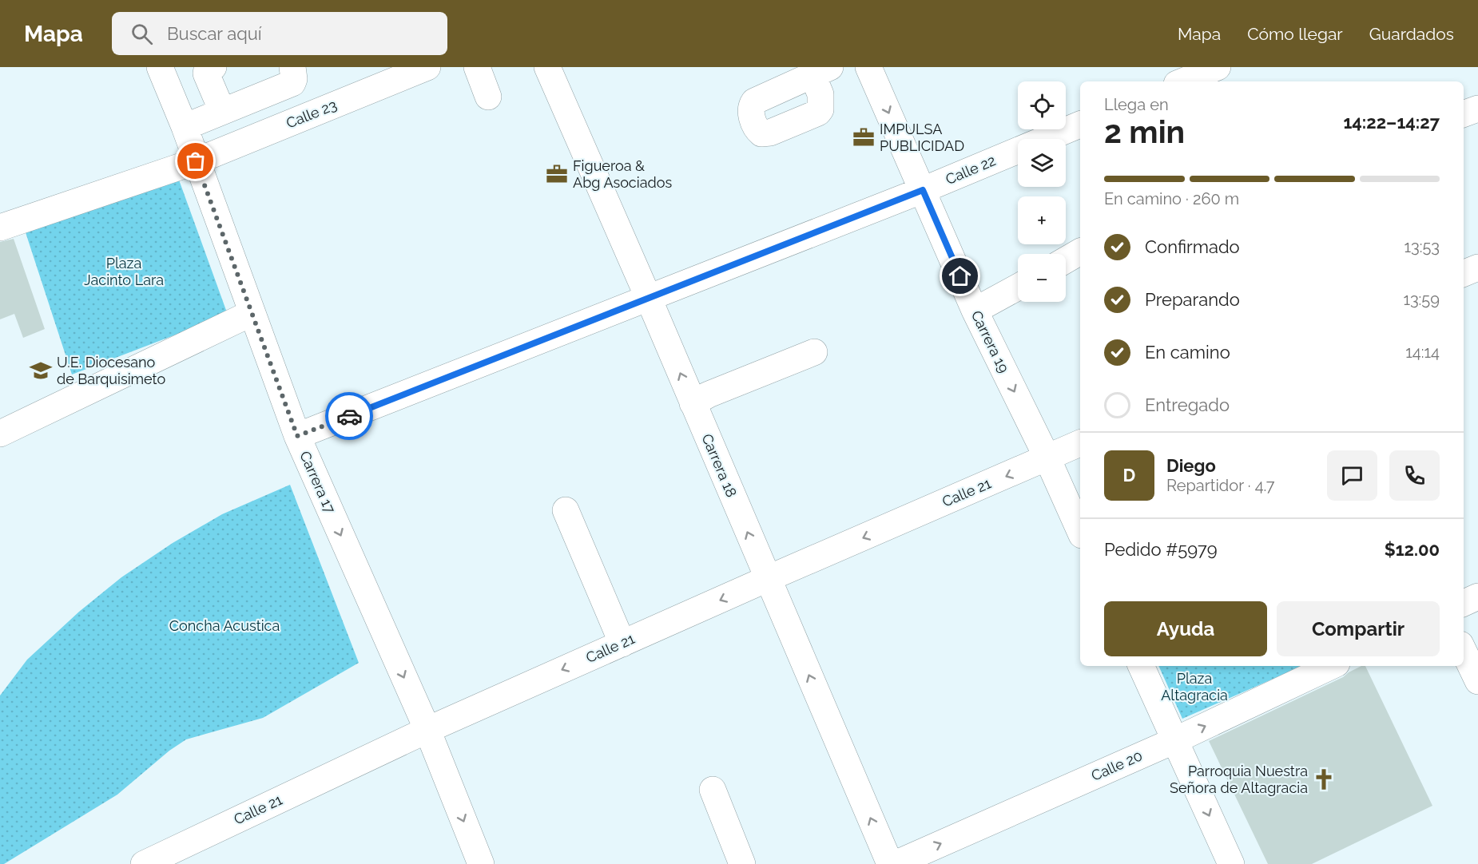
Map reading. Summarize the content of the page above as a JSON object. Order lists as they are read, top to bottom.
{
  "streets": {
    "street": [
      "Calle 23",
      "Calle 22",
      "Carrera 19",
      "Carrera 18",
      "Carrera 17",
      "Calle 21",
      "Calle 20"
    ]
  },
  "crossings": [
    ["Calle 23", "Carrera 17"],
    ["Calle 22", "Carrera 19"],
    ["Calle 22", "Carrera 18"],
    ["Calle 22", "Carrera 17"],
    ["Carrera 19", "Calle 21"],
    ["Carrera 18", "Calle 21"],
    ["Carrera 17", "Calle 21"]
  ],
  "one_way": ["Carrera 19", "Calle 21", "Calle 20"],
  "parks": ["Plaza Jacinto Lara", "Concha Acustica", "Plaza Altagracia"],
  "places": {
    "office": ["IMPULSA PUBLICIDAD", "Figueroa & Abg Asociados"],
    "school or university": ["U.E. Diocesano de Barquisimeto"],
    "church": ["Parroquia Nuestra Señora de Altagracia"]
  },
  "page": {
    "header": "Mapa",
    "search": "Buscar aquí",
    "nav": ["Mapa", "Cómo llegar", "Guardados"],
    "map_buttons": ["+", "−"],
    "heading": ["2 min", "Llega en", "14:22–14:27"],
    "panel": [
      "Diego",
      "Repartidor · 4.7",
      "Pedido #5979",
      "$12.00"
    ],
    "bar": "En camino · 260 m",
    "list": [
      ["Confirmado", "13:53"],
      ["Preparando", "13:59"],
      ["En camino", "14:14"],
      "Entregado"
    ],
    "round": "D",
    "buttons": ["Ayuda", "Compartir"]
  }
}
